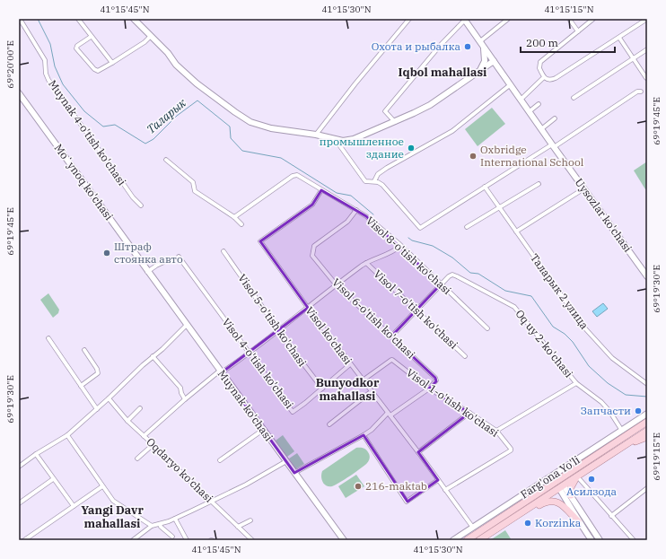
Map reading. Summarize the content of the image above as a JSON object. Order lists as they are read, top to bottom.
{
  "streets": {
    "main road": ["Farg'ona Yo'li"],
    "street": [
      "Muynak 4-o'tish ko'chasi",
      "Moʻynoq ko'chasi",
      "Uysozlar ko'chasi",
      "Visol 8-o'tish ko'chasi",
      "Таларык 2 улица",
      "Visol 7-o'tish ko'chasi",
      "Visol 6-o'tish ko'chasi",
      "Visol 5-o'tish ko'chasi",
      "Visol ko'chasi",
      "Oq uy 2-ko'chasi",
      "Visol 4-o'tish ko'chasi",
      "Visol 1-o'tish ko'chasi",
      "Muynak ko'chasi",
      "Oqdaryo ko'chasi"
    ]
  },
  "crossings": [
    ["Moʻynoq ko'chasi", "Muynak ko'chasi"],
    ["Visol 8-o'tish ko'chasi", "Visol 6-o'tish ko'chasi"],
    ["Visol 8-o'tish ko'chasi", "Visol ko'chasi"],
    ["Visol 8-o'tish ko'chasi", "Oq uy 2-ko'chasi"],
    ["Visol 7-o'tish ko'chasi", "Oq uy 2-ko'chasi"],
    ["Visol 6-o'tish ko'chasi", "Oq uy 2-ko'chasi"],
    ["Visol 6-o'tish ko'chasi", "Visol 1-o'tish ko'chasi"],
    ["Visol 5-o'tish ko'chasi", "Visol 4-o'tish ko'chasi"],
    ["Visol ko'chasi", "Visol 4-o'tish ko'chasi"],
    ["Visol ko'chasi", "Visol 1-o'tish ko'chasi"],
    ["Visol ko'chasi", "Farg'ona Yo'li"],
    ["Oq uy 2-ko'chasi", "Farg'ona Yo'li"]
  ],
  "districts": ["Iqbol mahallasi", "Bunyodkor mahallasi", "Yangi Davr mahallasi"],
  "water": ["Таларык"],
  "places": [
    "Охота и рыбалка",
    "промышленное здание",
    "Oxbridge International School",
    "Штраф стоянка авто",
    "Запчасти",
    "Асилзода",
    "216-maktab",
    "Korzinka"
  ],
  "scale_bar": "200 m",
  "coordinates": [
    "41°15'45\"N",
    "41°15'30\"N",
    "41°15'15\"N",
    "69°20'00\"E",
    "69°19'45\"E",
    "69°19'30\"E",
    "69°19'15\"E"
  ]
}
